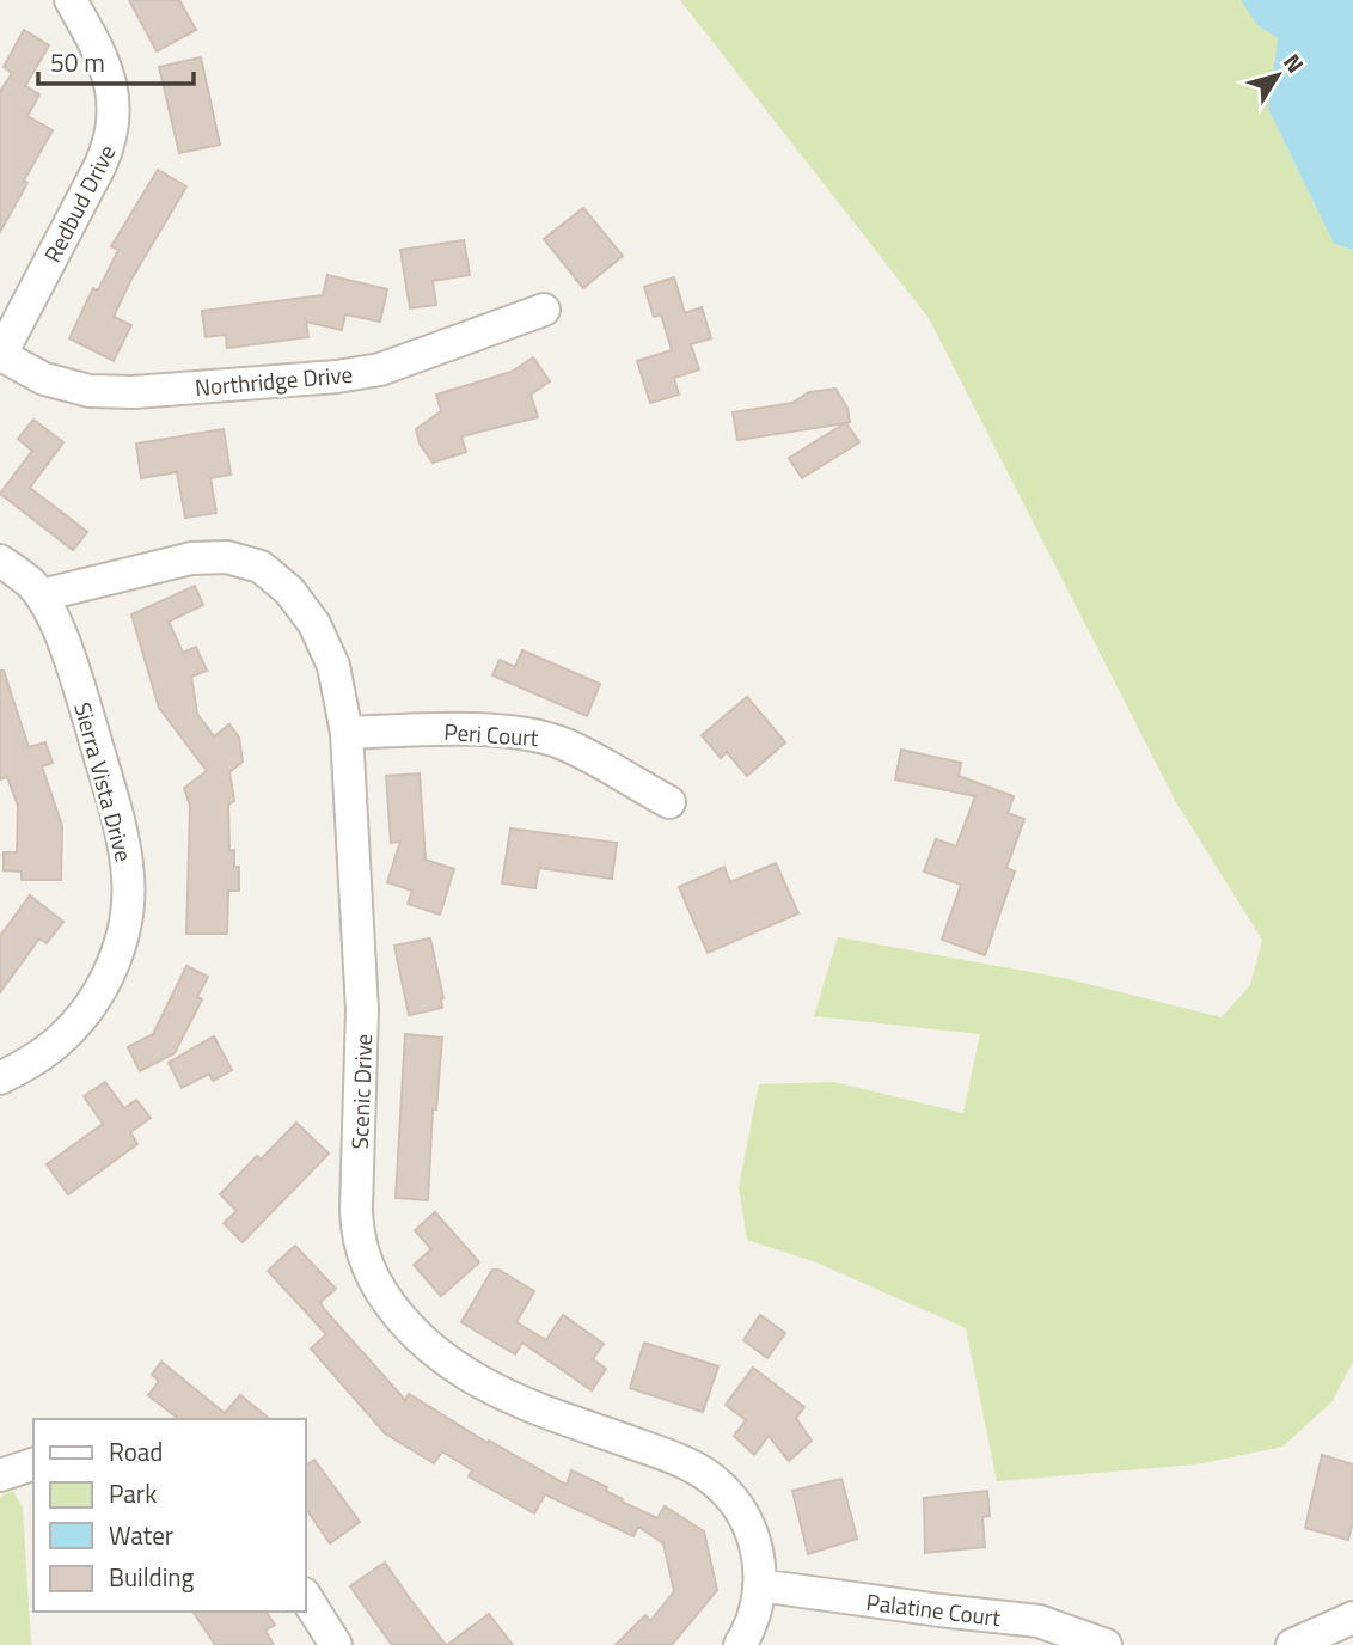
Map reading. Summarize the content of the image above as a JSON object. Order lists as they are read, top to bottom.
{
  "streets": {
    "street": [
      "Redbud Drive",
      "Northridge Drive",
      "Peri Court",
      "Sierra Vista Drive",
      "Scenic Drive",
      "Palatine Court"
    ]
  },
  "crossings": [
    ["Redbud Drive", "Northridge Drive"],
    ["Peri Court", "Scenic Drive"],
    ["Sierra Vista Drive", "Scenic Drive"],
    ["Scenic Drive", "Palatine Court"]
  ],
  "legend": [
    "Road",
    "Park",
    "Water",
    "Building"
  ],
  "scale_bar": "50 m",
  "north": "top right"
}
